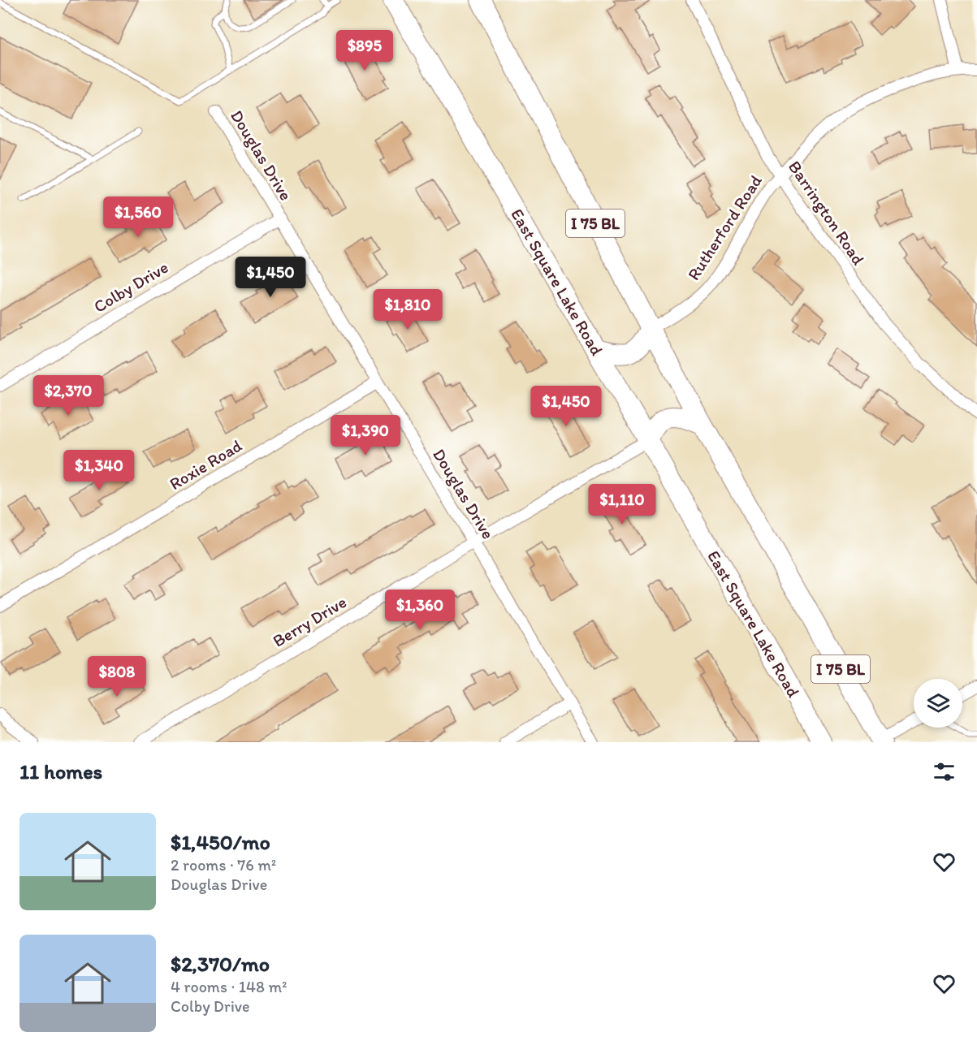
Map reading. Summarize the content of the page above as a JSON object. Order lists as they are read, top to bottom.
{
  "streets": {
    "highway": ["I 75 BL", "East Square Lake Road"],
    "street": [
      "Douglas Drive",
      "Barrington Road",
      "Rutherford Road",
      "Colby Drive",
      "Roxie Road",
      "Berry Drive"
    ]
  },
  "crossings": [
    ["Douglas Drive", "Colby Drive"],
    ["Douglas Drive", "Roxie Road"],
    ["Douglas Drive", "Berry Drive"],
    ["Barrington Road", "Rutherford Road"],
    ["I 75 BL", "Rutherford Road"],
    ["East Square Lake Road", "Berry Drive"]
  ],
  "page": {
    "price": [
      "$895",
      "$1,560",
      "$1,450",
      "$1,810",
      "$2,370",
      "$1,450",
      "$1,390",
      "$1,340",
      "$1,110",
      "$1,360",
      "$808"
    ],
    "heading": "11 homes",
    "list": [
      {
        "name": "$1,450/mo",
        "note": "2 rooms · 76 m² · Douglas Drive"
      },
      {
        "name": "$2,370/mo",
        "note": "4 rooms · 148 m² · Colby Drive"
      }
    ]
  }
}
